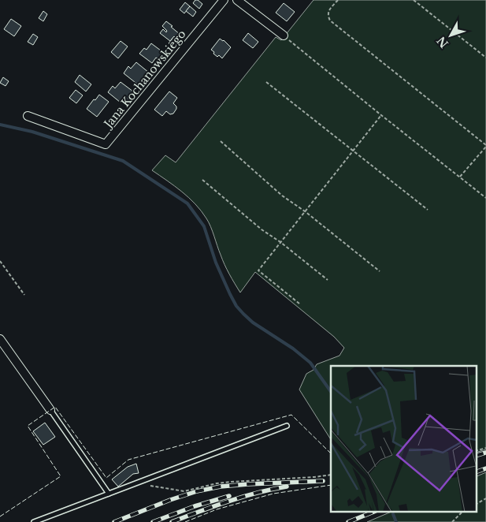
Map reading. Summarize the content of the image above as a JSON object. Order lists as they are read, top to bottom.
{
  "streets": {
    "street": ["Jana Kochanowskiego"]
  },
  "north": "bottom left"
}
